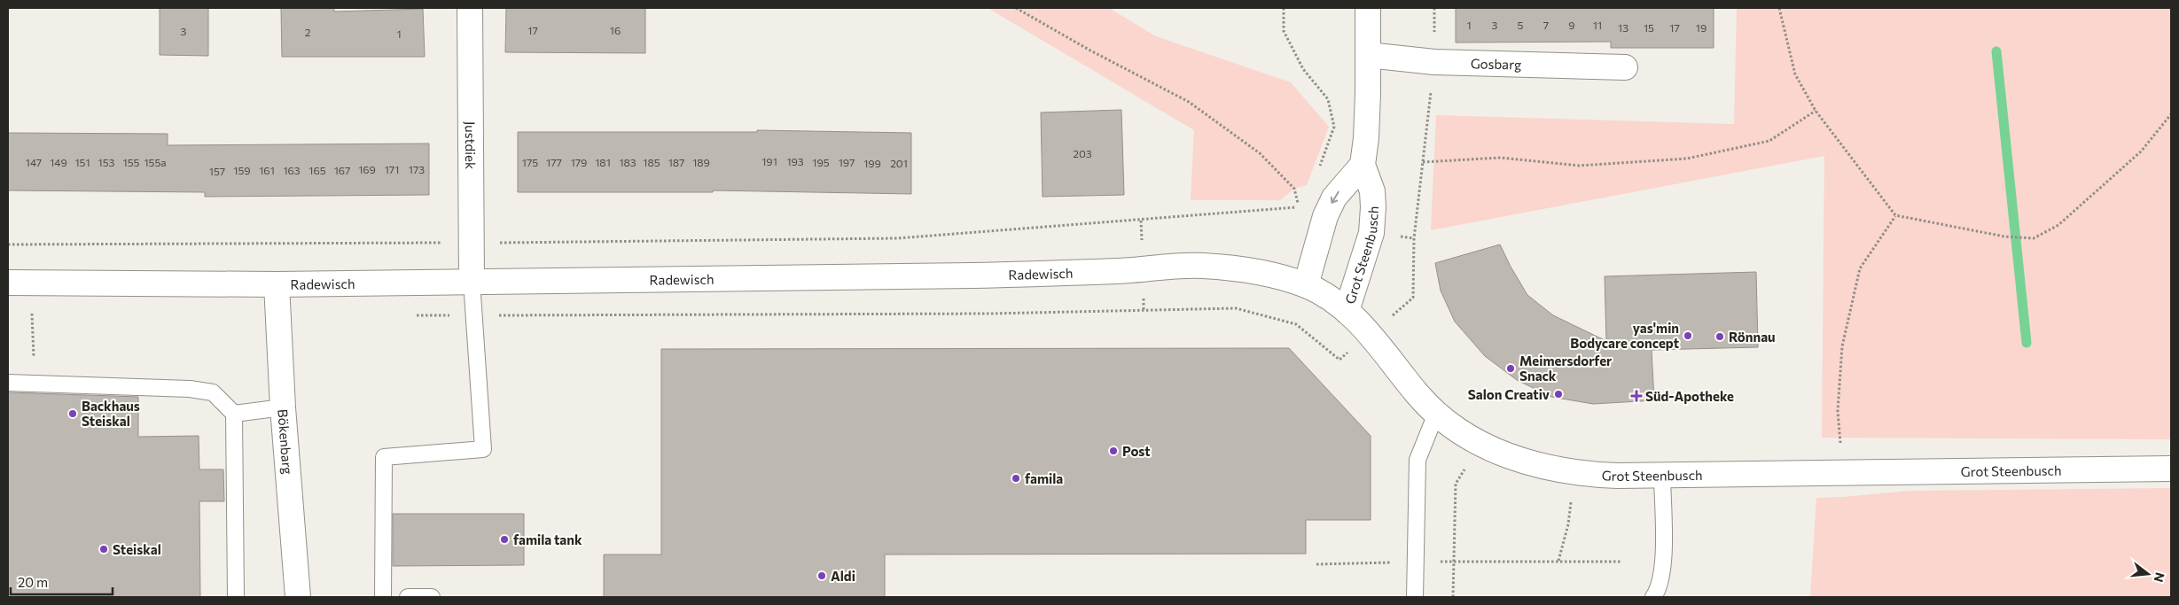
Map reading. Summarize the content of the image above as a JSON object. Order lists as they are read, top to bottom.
{
  "streets": {
    "street": [
      "Gosbarg",
      "Justdiek",
      "Grot Steenbusch",
      "Radewisch",
      "Bökenbarg"
    ]
  },
  "crossings": [
    ["Gosbarg", "Grot Steenbusch"],
    ["Justdiek", "Radewisch"],
    ["Grot Steenbusch", "Radewisch"],
    ["Radewisch", "Bökenbarg"]
  ],
  "places": {
    "other": [
      "yas'min Bodycare concept",
      "Rönnau",
      "Meimersdorfer Snack",
      "Salon Creativ",
      "Backhaus Steiskal",
      "Post",
      "famila",
      "famila tank",
      "Steiskal",
      "Aldi"
    ],
    "health": ["Süd-Apotheke"]
  },
  "house_numbers": [
    "1",
    "3",
    "5",
    "7",
    "9",
    "11",
    "13",
    "15",
    "17",
    "19",
    "17",
    "16",
    "3",
    "2",
    "1",
    "203",
    "191",
    "193",
    "147",
    "149",
    "151",
    "153",
    "155",
    "155a",
    "175",
    "177",
    "179",
    "181",
    "183",
    "185",
    "187",
    "189",
    "195",
    "197",
    "199",
    "201",
    "169",
    "171",
    "173",
    "159",
    "161",
    "163",
    "165",
    "167",
    "157"
  ],
  "scale_bar": "20 m",
  "north": "right"
}
